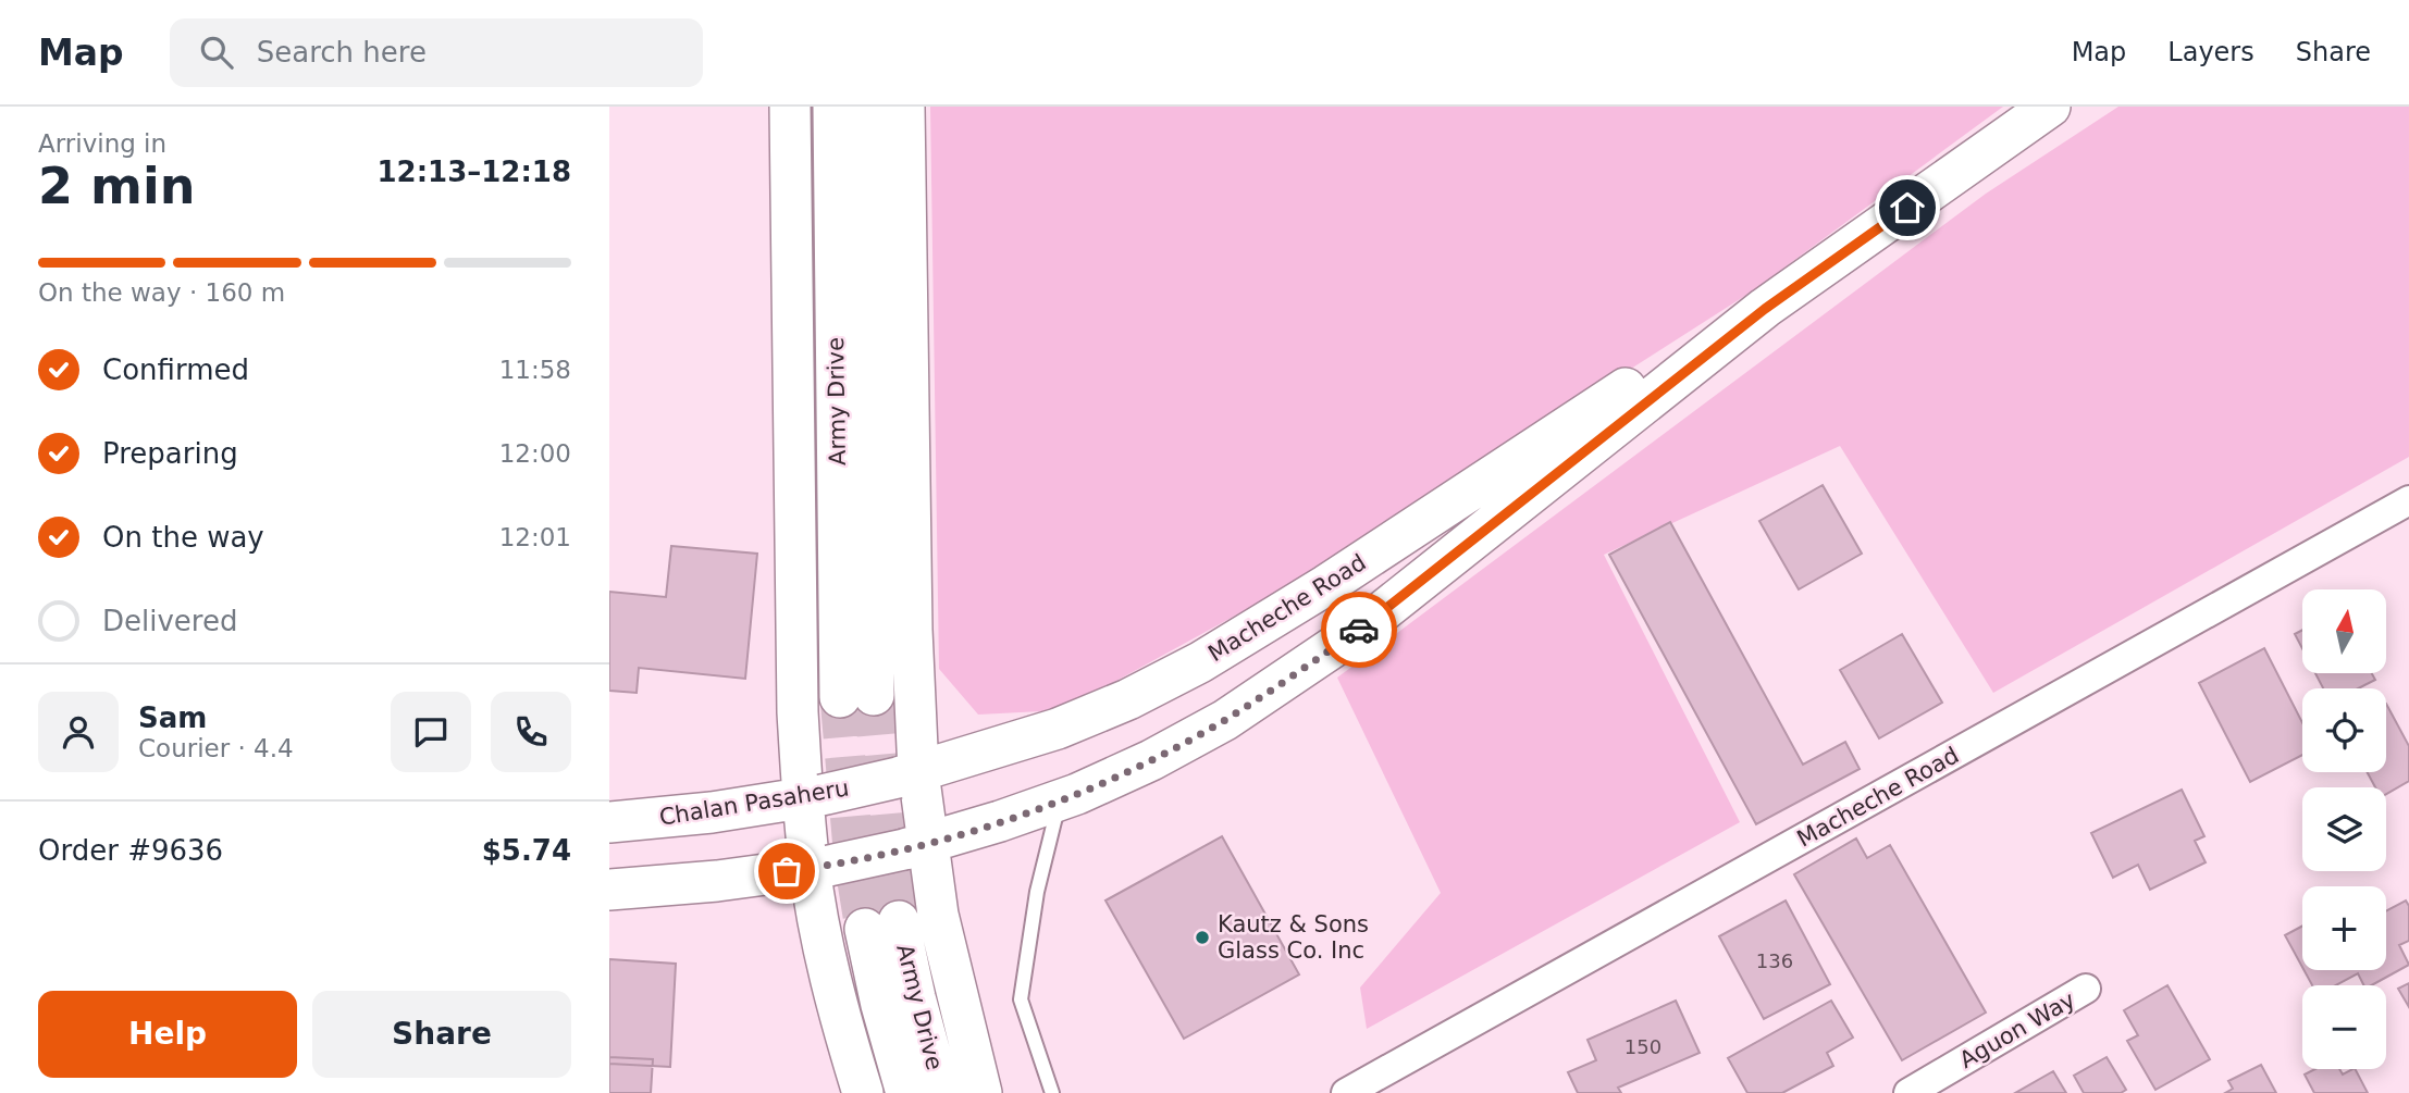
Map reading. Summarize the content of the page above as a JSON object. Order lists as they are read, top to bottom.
{
  "streets": {
    "main road": ["Army Drive", "Macheche Road", "Chalan Pasaheru"],
    "street": ["Aguon Way"]
  },
  "crossings": [
    ["Macheche Road", "Chalan Pasaheru"]
  ],
  "places": ["Kautz & Sons Glass Co. Inc"],
  "house_numbers": ["136", "150"],
  "north": "top",
  "page": {
    "header": "Map",
    "search": "Search here",
    "nav": ["Map", "Layers", "Share"],
    "heading": ["2 min", "Arriving in", "12:13–12:18"],
    "panel": [
      "Sam",
      "Courier · 4.4",
      "Order #9636",
      "$5.74"
    ],
    "bar": "On the way · 160 m",
    "list": [
      ["Confirmed", "11:58"],
      ["Preparing", "12:00"],
      ["On the way", "12:01"],
      "Delivered"
    ],
    "map_buttons": ["+", "−"],
    "buttons": ["Help", "Share"]
  }
}
